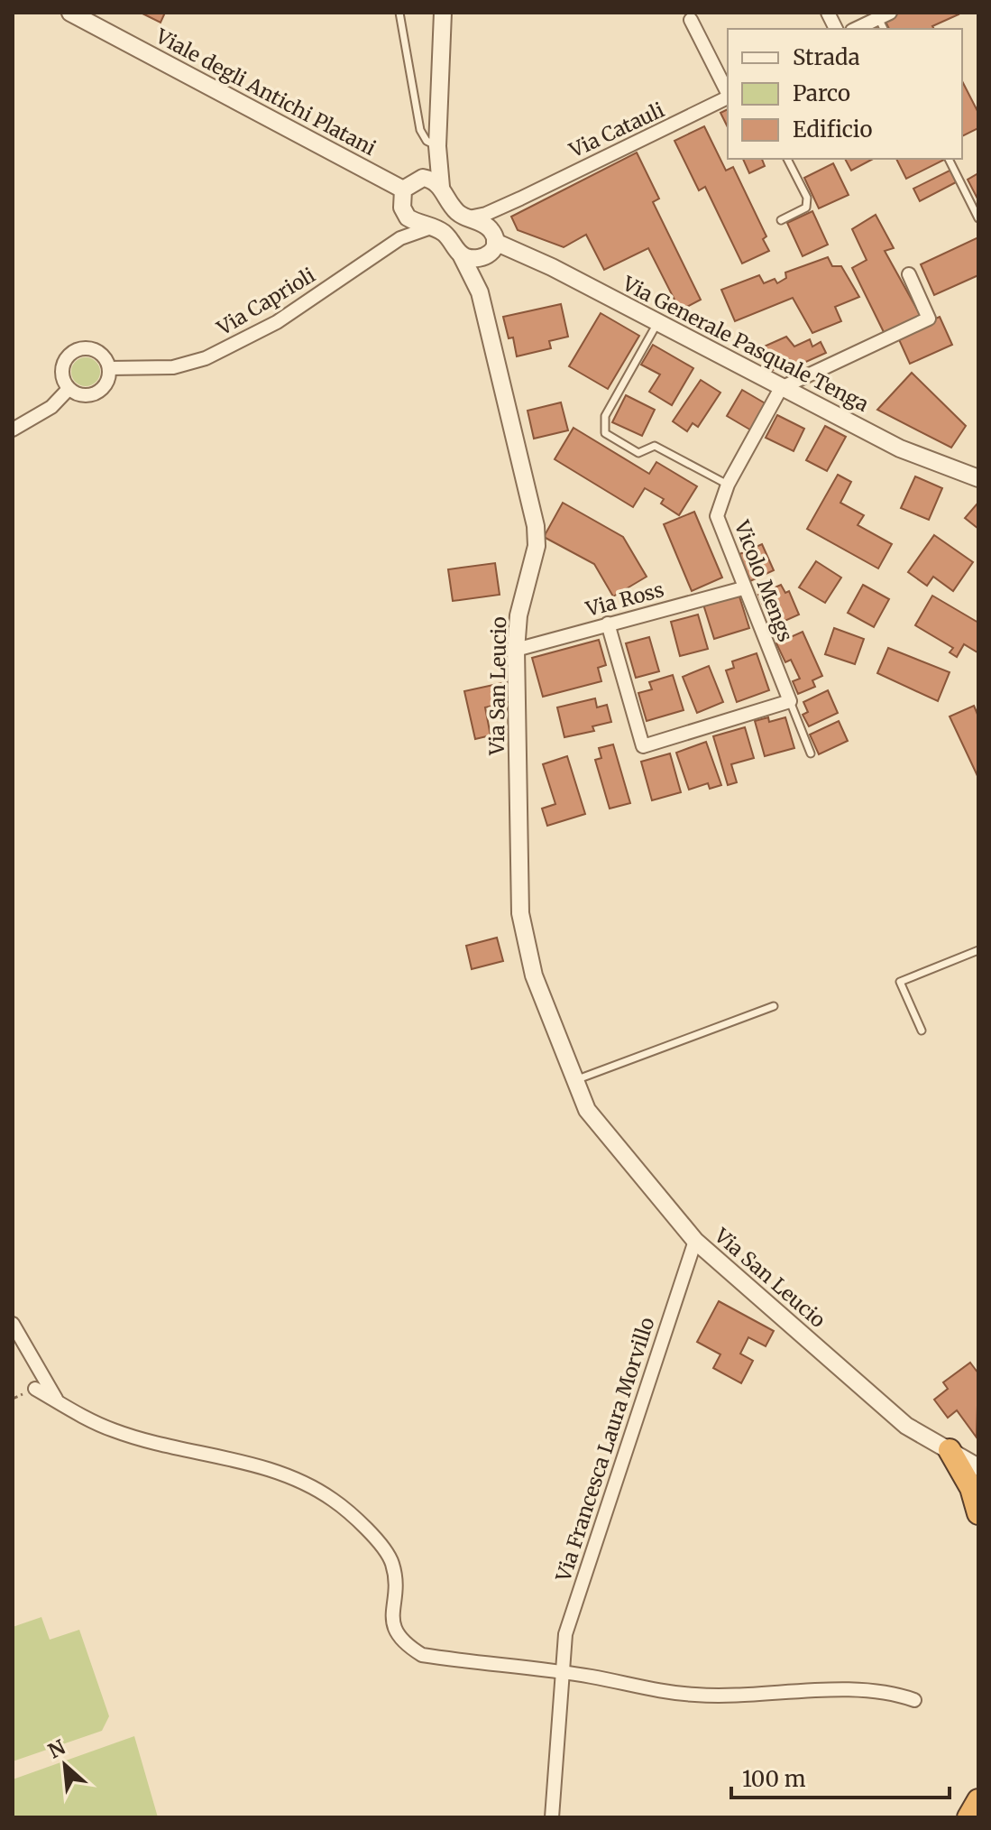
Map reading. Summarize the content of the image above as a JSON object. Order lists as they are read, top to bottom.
{
  "streets": {
    "street": [
      "Viale degli Antichi Platani",
      "Via Catauli",
      "Via Caprioli",
      "Via Generale Pasquale Tenga",
      "Vicolo Mengs",
      "Via Ross",
      "Via San Leucio",
      "Via Francesca Laura Morvillo"
    ]
  },
  "crossings": [
    ["Via Catauli", "Via Generale Pasquale Tenga"],
    ["Via Caprioli", "Via San Leucio"],
    ["Via Generale Pasquale Tenga", "Vicolo Mengs"],
    ["Vicolo Mengs", "Via Ross"],
    ["Via Ross", "Via San Leucio"],
    ["Via San Leucio", "Via Francesca Laura Morvillo"]
  ],
  "legend": ["Strada", "Parco", "Edificio"],
  "scale_bar": "100 m",
  "north": "top left"
}
